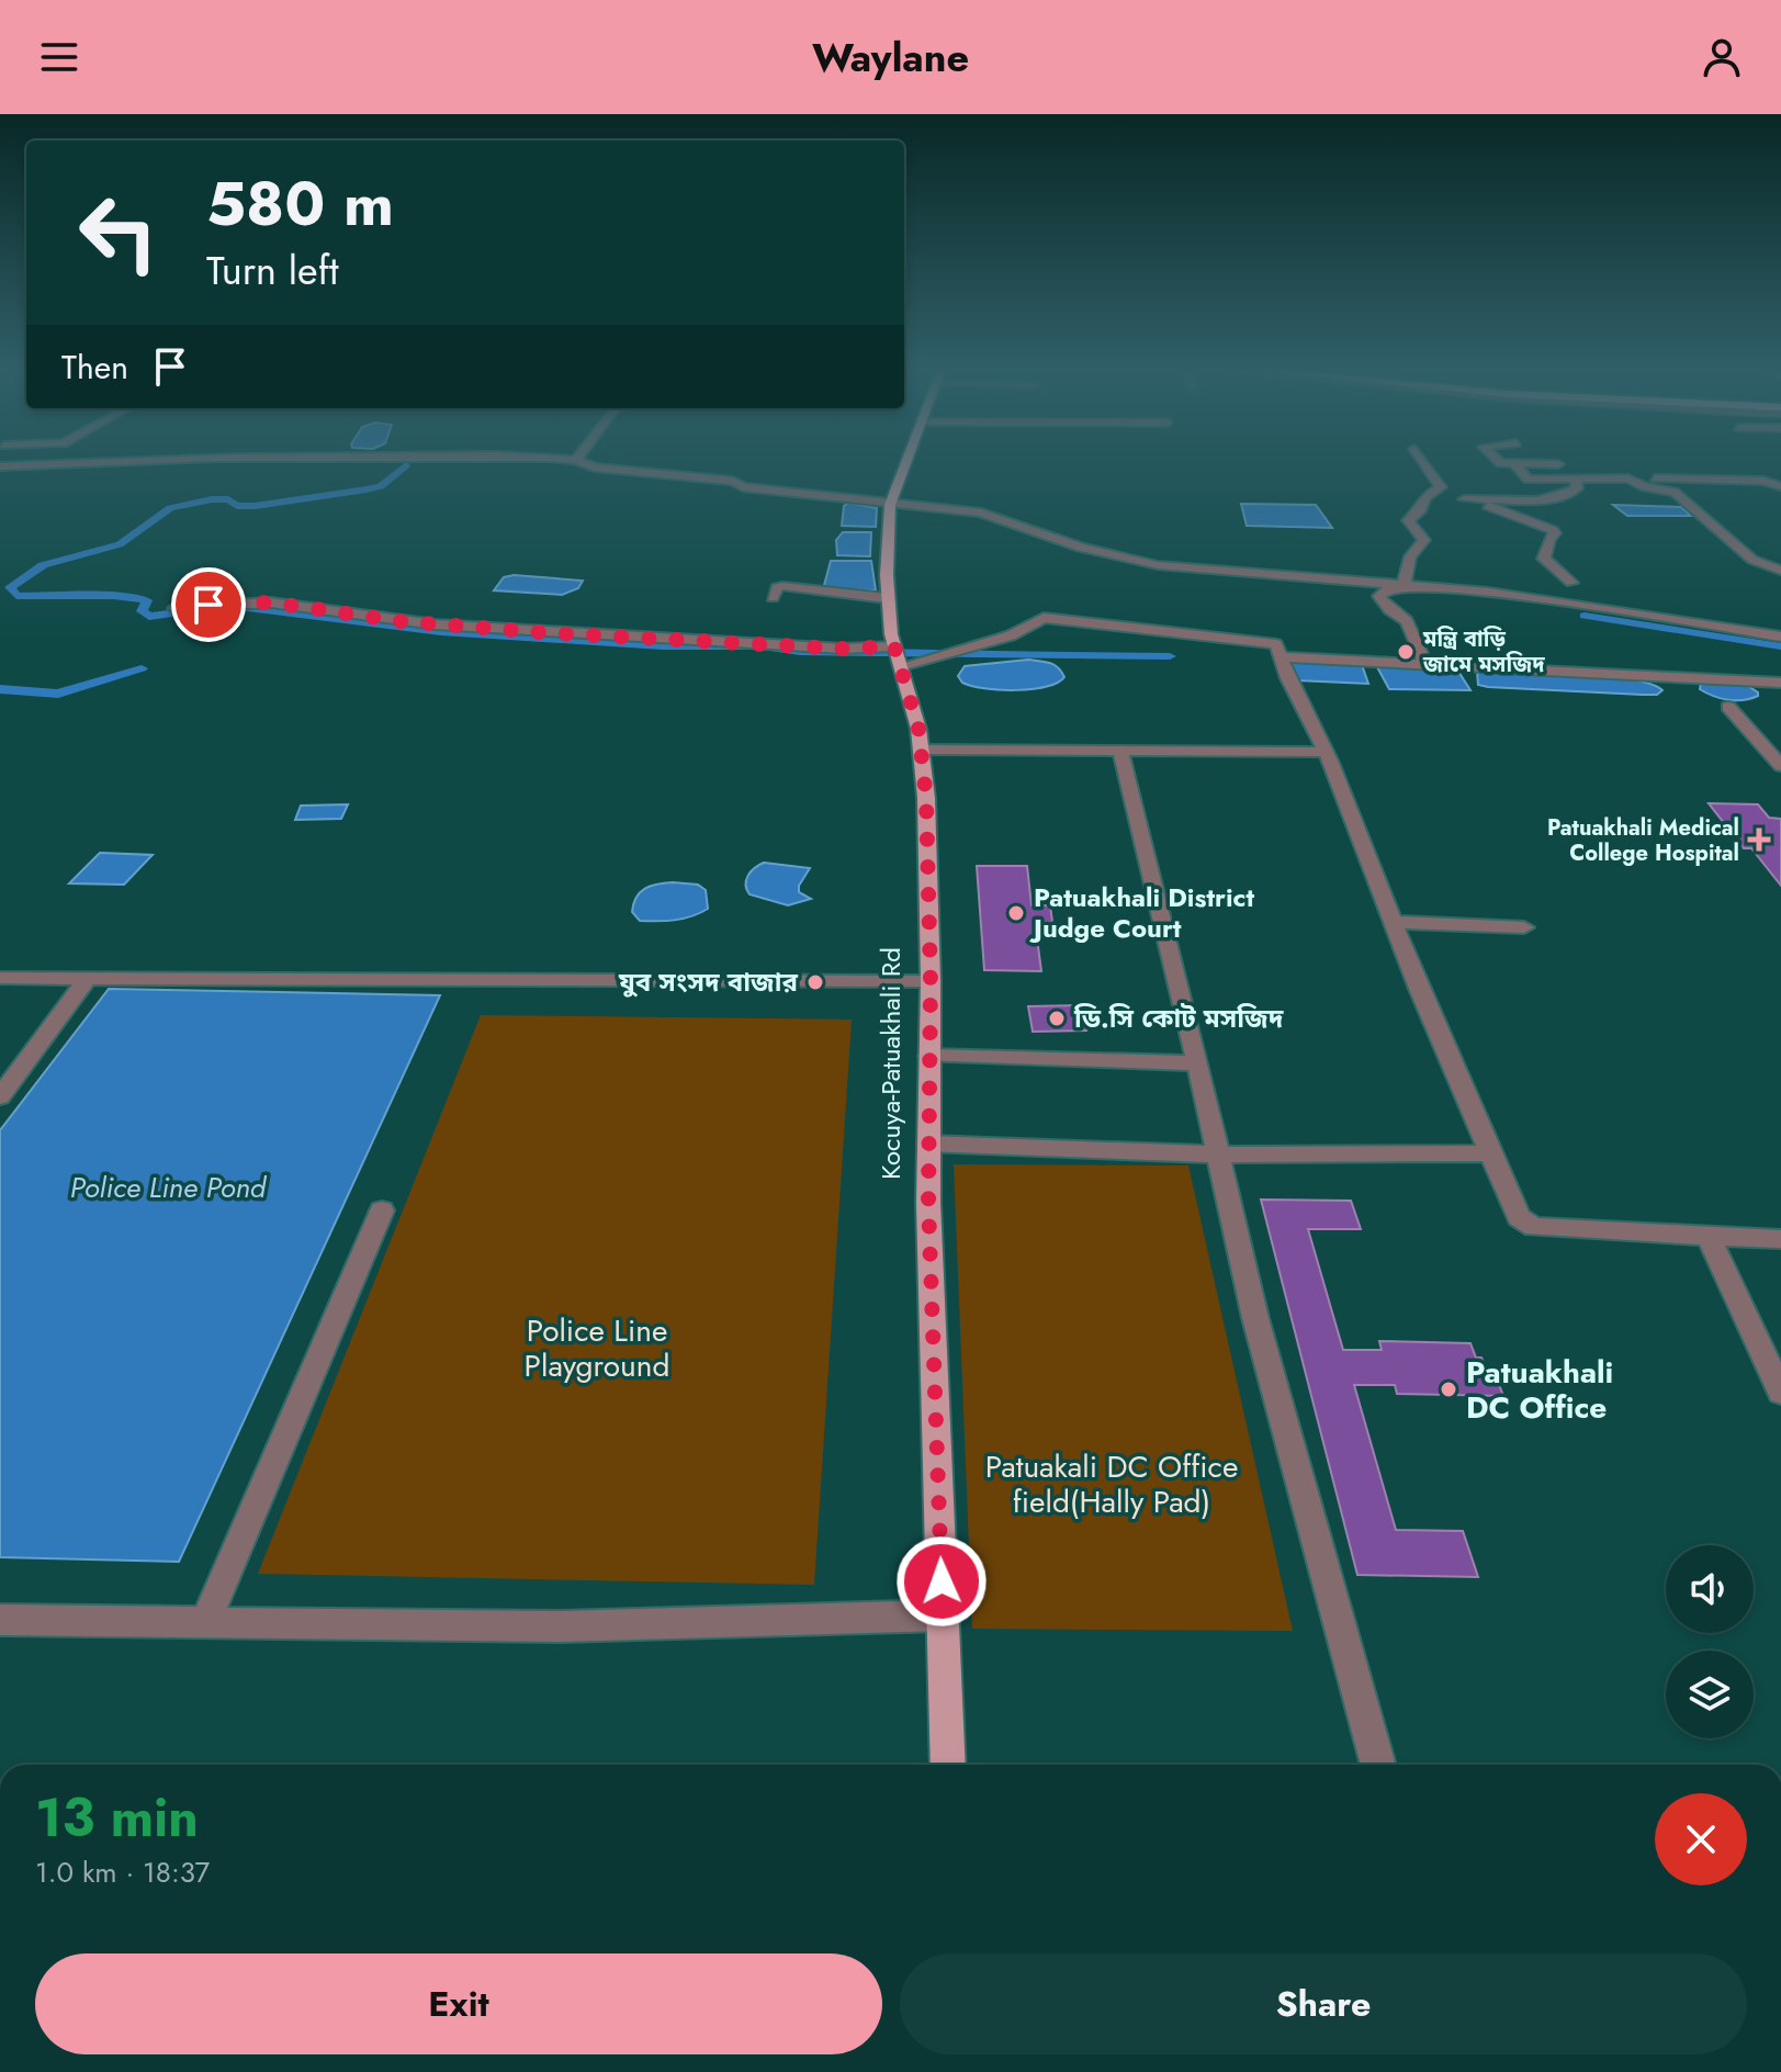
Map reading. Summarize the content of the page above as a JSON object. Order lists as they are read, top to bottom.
{
  "streets": {
    "main road": ["Kocuya-Patuakhali Rd"]
  },
  "water": ["Police Line Pond"],
  "parks": ["Police Line Playground", "Patuakali DC Office field(Hally Pad)"],
  "places": {
    "other": [
      "মন্ত্রি বাড়ি জামে মসজিদ",
      "Patuakhali District Judge Court",
      "যুব সংসদ বাজার",
      "ডি.সি কোট মসজিদ",
      "Patuakhali DC Office"
    ],
    "health": ["Patuakhali Medical College Hospital"]
  },
  "page": {
    "header": "Waylane",
    "turn": ["580 m", "Turn left"],
    "then": "Then",
    "heading": ["13 min", "1.0 km · 18:37"],
    "buttons": ["Exit", "Share"]
  }
}
